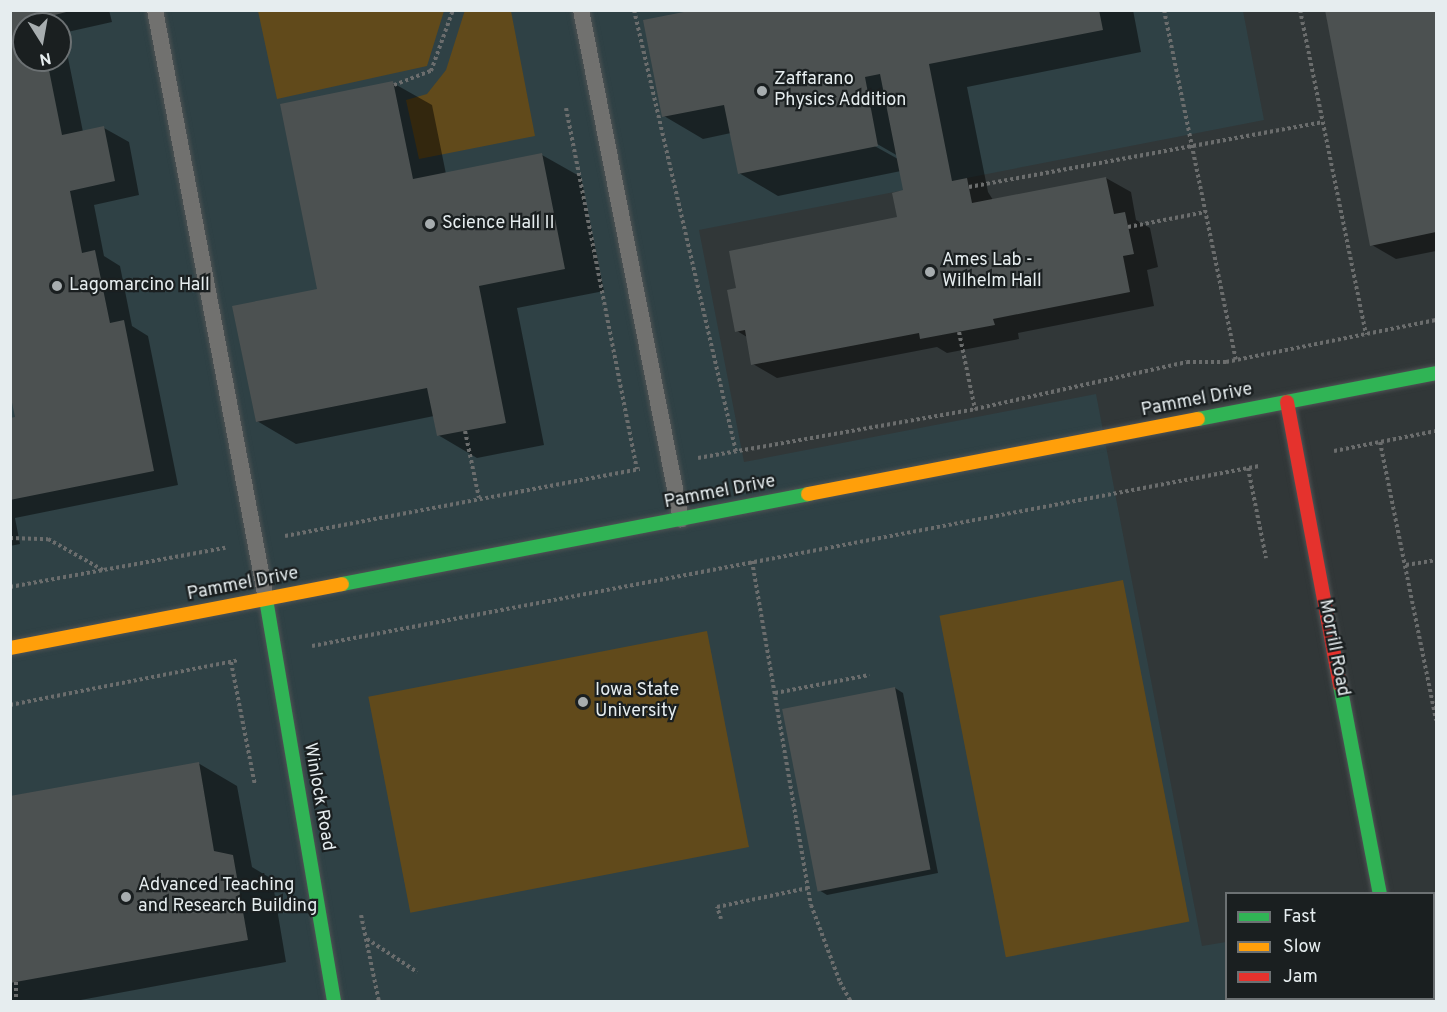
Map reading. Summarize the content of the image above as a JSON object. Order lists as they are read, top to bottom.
{
  "streets": {
    "street": ["Pammel Drive", "Morrill Road", "Winlock Road"]
  },
  "crossings": [
    ["Pammel Drive", "Morrill Road"],
    ["Pammel Drive", "Winlock Road"]
  ],
  "places": [
    "Zaffarano Physics Addition",
    "Science Hall II",
    "Ames Lab - Wilhelm Hall",
    "Lagomarcino Hall",
    "Iowa State University",
    "Advanced Teaching and Research Building"
  ],
  "legend": ["Fast", "Slow", "Jam"],
  "north": "bottom"
}
